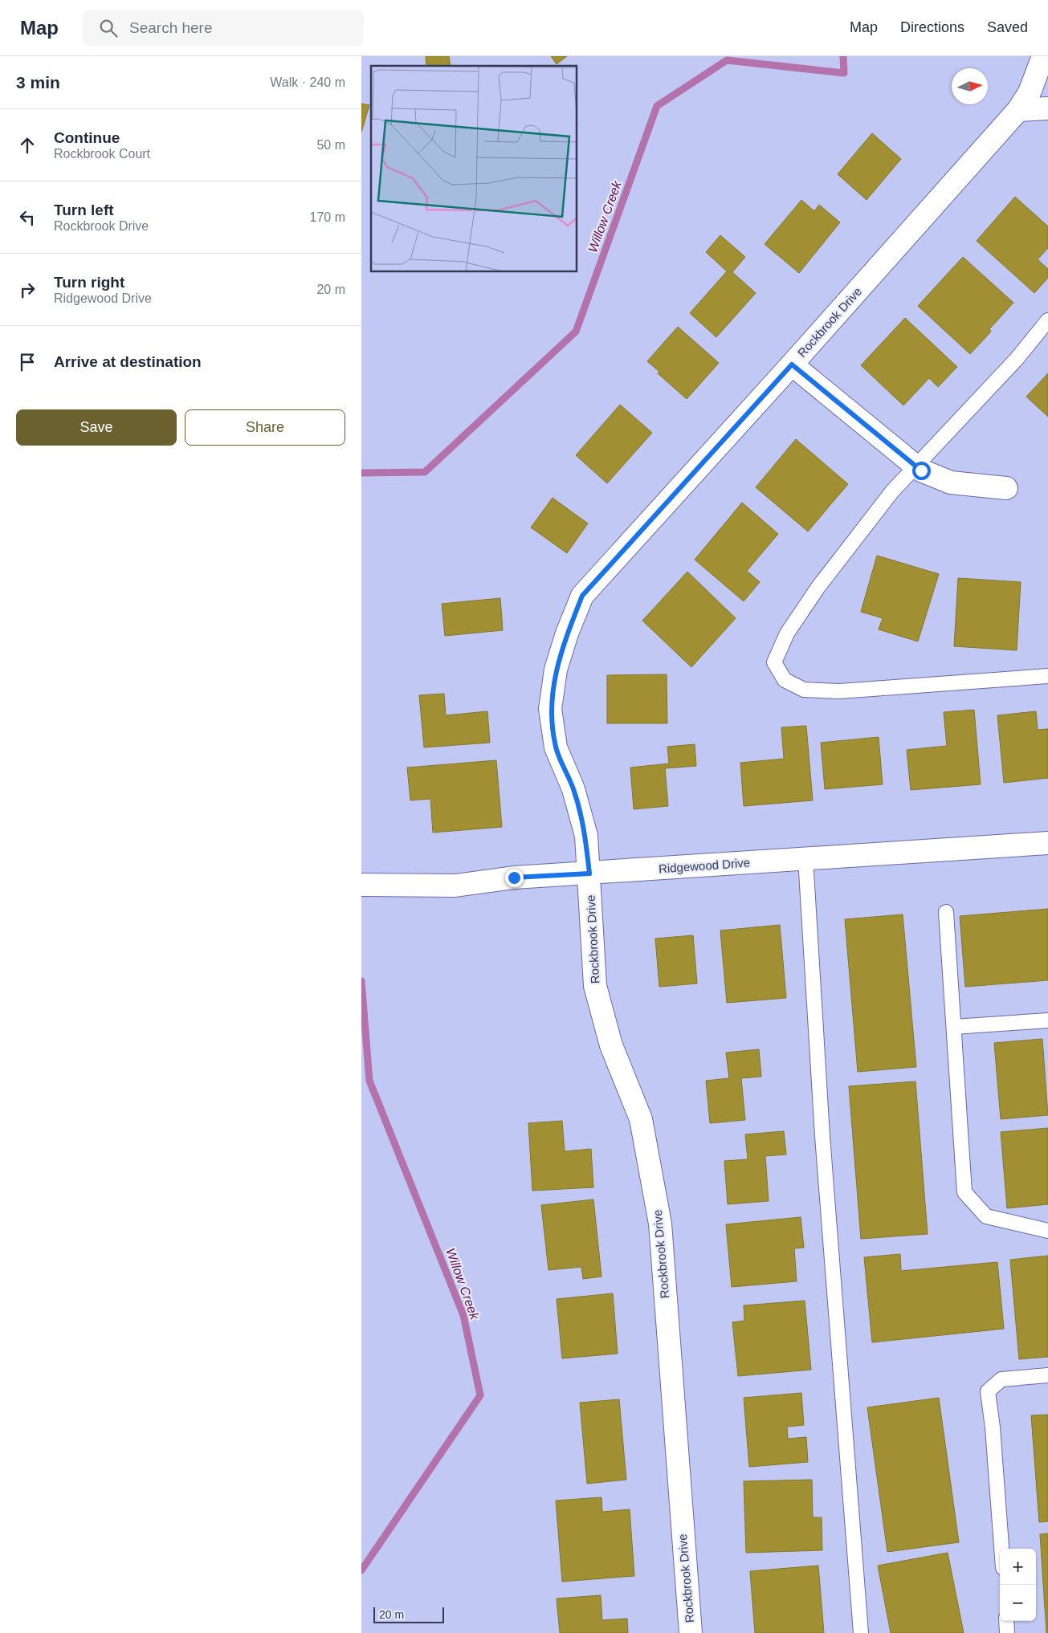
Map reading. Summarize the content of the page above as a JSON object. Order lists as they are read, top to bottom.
{
  "streets": {
    "street": ["Rockbrook Drive", "Ridgewood Drive"]
  },
  "crossings": [
    ["Rockbrook Drive", "Ridgewood Drive"]
  ],
  "water": ["Willow Creek"],
  "scale_bar": "20 m",
  "north": "right",
  "page": {
    "header": "Map",
    "search": "Search here",
    "nav": ["Map", "Directions", "Saved"],
    "heading": ["3 min", "Walk · 240 m"],
    "list": [
      ["Continue", "Rockbrook Court", "50 m"],
      ["Turn left", "Rockbrook Drive", "170 m"],
      ["Turn right", "Ridgewood Drive", "20 m"],
      "Arrive at destination"
    ],
    "buttons": ["Save", "Share"],
    "map_buttons": ["+", "−"],
    "scale": "20 m"
  }
}
